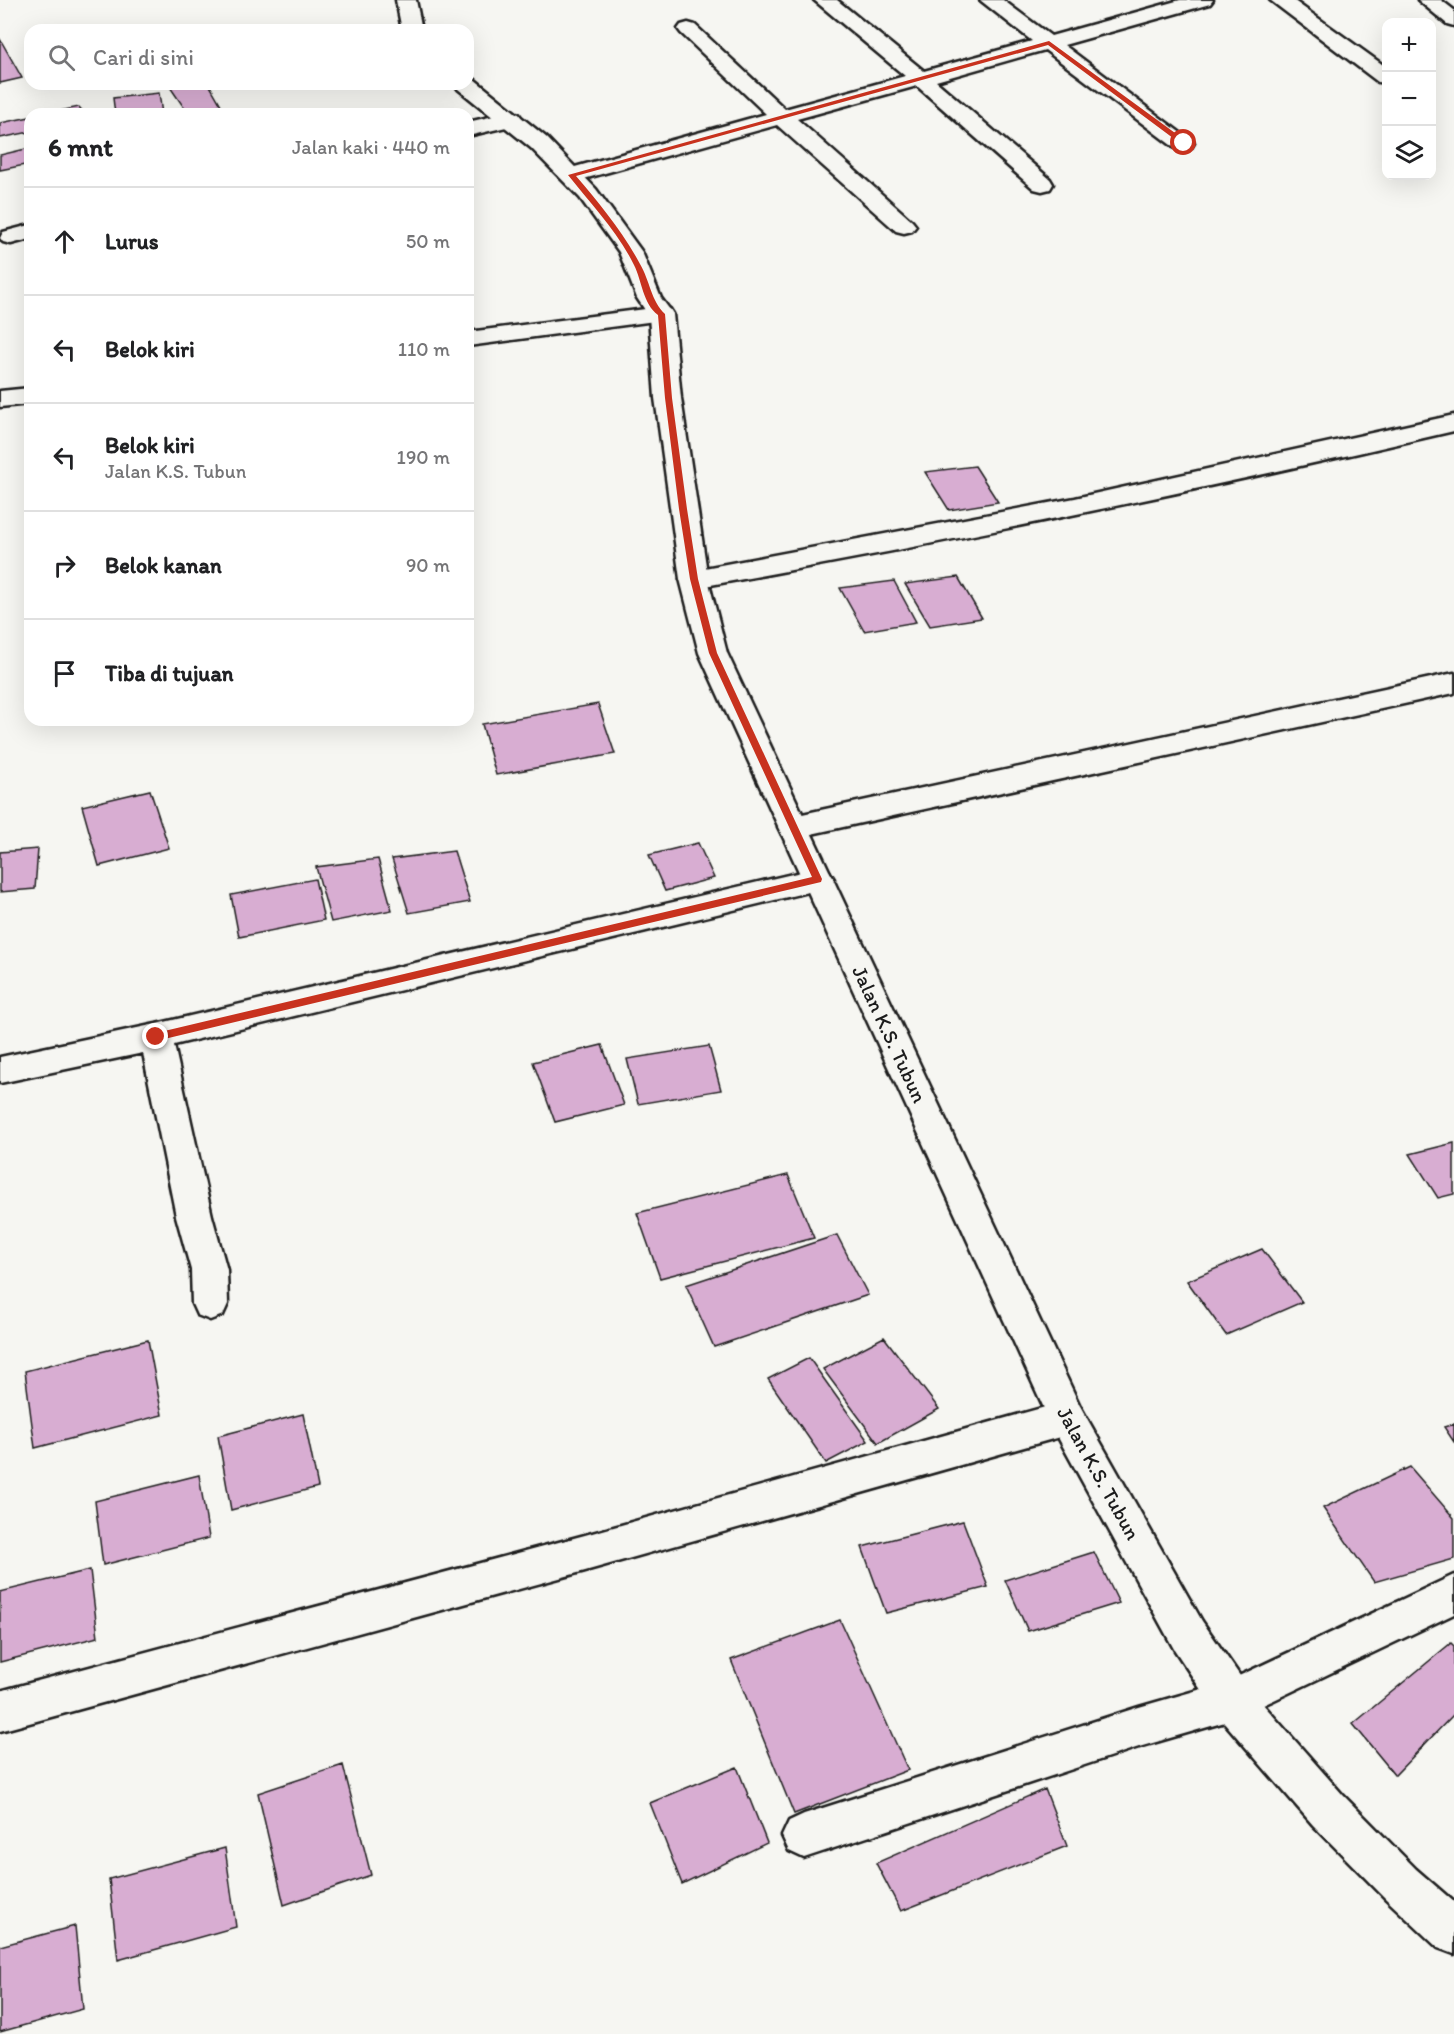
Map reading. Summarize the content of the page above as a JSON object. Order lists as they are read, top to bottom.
{
  "streets": {
    "street": ["Jalan K.S. Tubun"]
  },
  "page": {
    "map_buttons": ["+", "−"],
    "search": "Cari di sini",
    "heading": ["6 mnt", "Jalan kaki · 440 m"],
    "list": [
      ["Lurus", "50 m"],
      ["Belok kiri", "110 m"],
      ["Belok kiri", "Jalan K.S. Tubun", "190 m"],
      ["Belok kanan", "90 m"],
      "Tiba di tujuan"
    ]
  }
}
